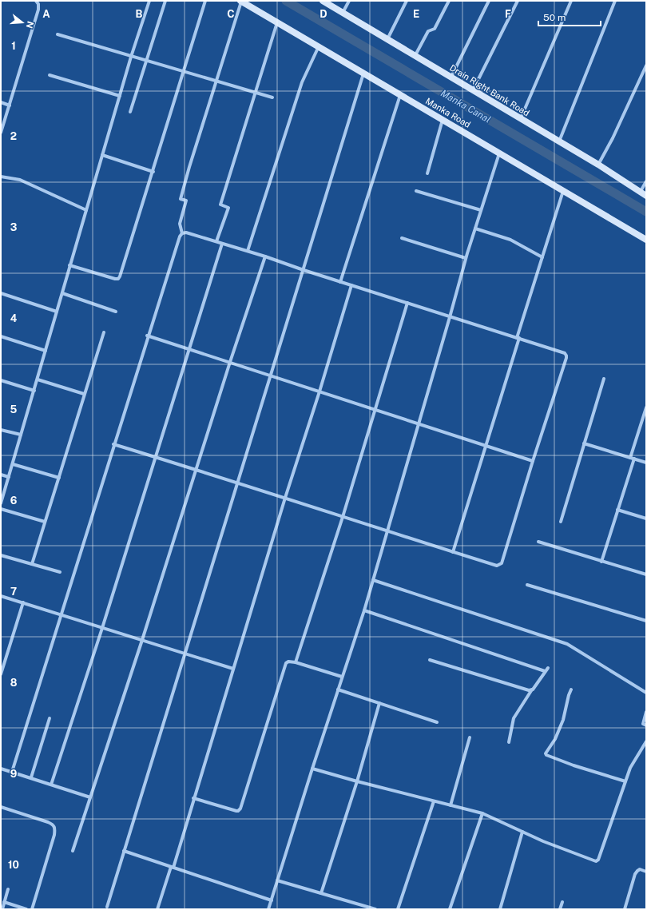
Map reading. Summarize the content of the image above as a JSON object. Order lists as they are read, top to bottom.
{
  "streets": {
    "main road": ["Drain Right Bank Road", "Manka Road"]
  },
  "water": ["Manka Canal"],
  "scale_bar": "50 m",
  "north": "right",
  "grid": {
    "columns": [
      "A",
      "B",
      "C",
      "D",
      "E",
      "F"
    ],
    "rows": [
      "1",
      "2",
      "3",
      "4",
      "5",
      "6",
      "7",
      "8",
      "9",
      "10"
    ]
  }
}
